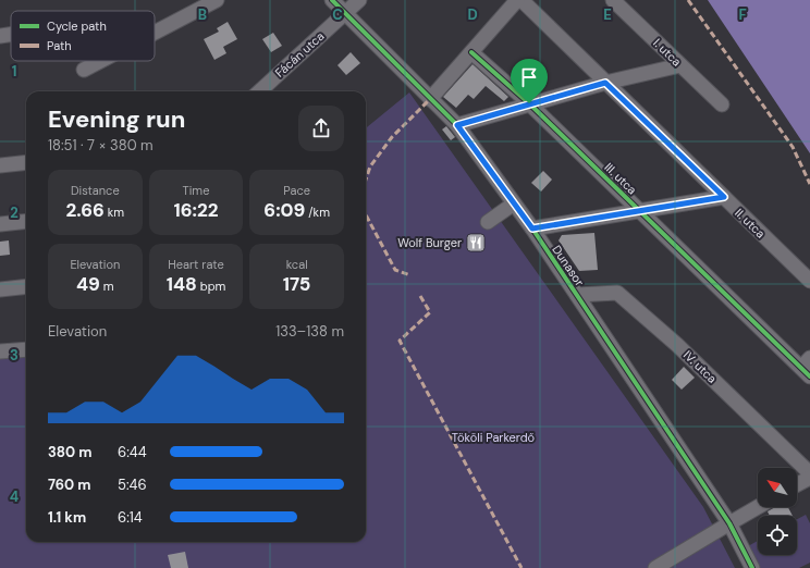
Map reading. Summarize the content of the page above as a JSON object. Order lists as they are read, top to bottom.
{
  "streets": {
    "street": [
      "I. utca",
      "Fácán utca",
      "III. utca",
      "II. utca",
      "Dunasor",
      "IV. utca"
    ]
  },
  "crossings": [
    ["Fácán utca", "Dunasor"],
    ["Dunasor", "IV. utca"]
  ],
  "parks": ["Tököli Parkerdő"],
  "places": {
    "restaurant": ["Wolf Burger"]
  },
  "legend": ["Cycle path", "Path"],
  "north": "top left",
  "page": {
    "heading": ["Evening run", "18:51 · 7 × 380 m"],
    "stats": [
      ["Distance", "2.66 km"],
      ["Time", "16:22"],
      ["Pace", "6:09 /km"],
      ["Elevation", "49 m"],
      ["Heart rate", "148 bpm"],
      ["kcal", "175"]
    ],
    "chart": ["Elevation", "133–138 m"],
    "list": [
      {
        "name": "380 m",
        "note": "6:44"
      },
      {
        "name": "760 m",
        "note": "5:46"
      },
      {
        "name": "1.1 km",
        "note": "6:14"
      }
    ]
  },
  "grid": {
    "columns": [
      "B",
      "C",
      "D",
      "E",
      "F"
    ],
    "rows": [
      "1",
      "2",
      "3",
      "4"
    ]
  }
}
